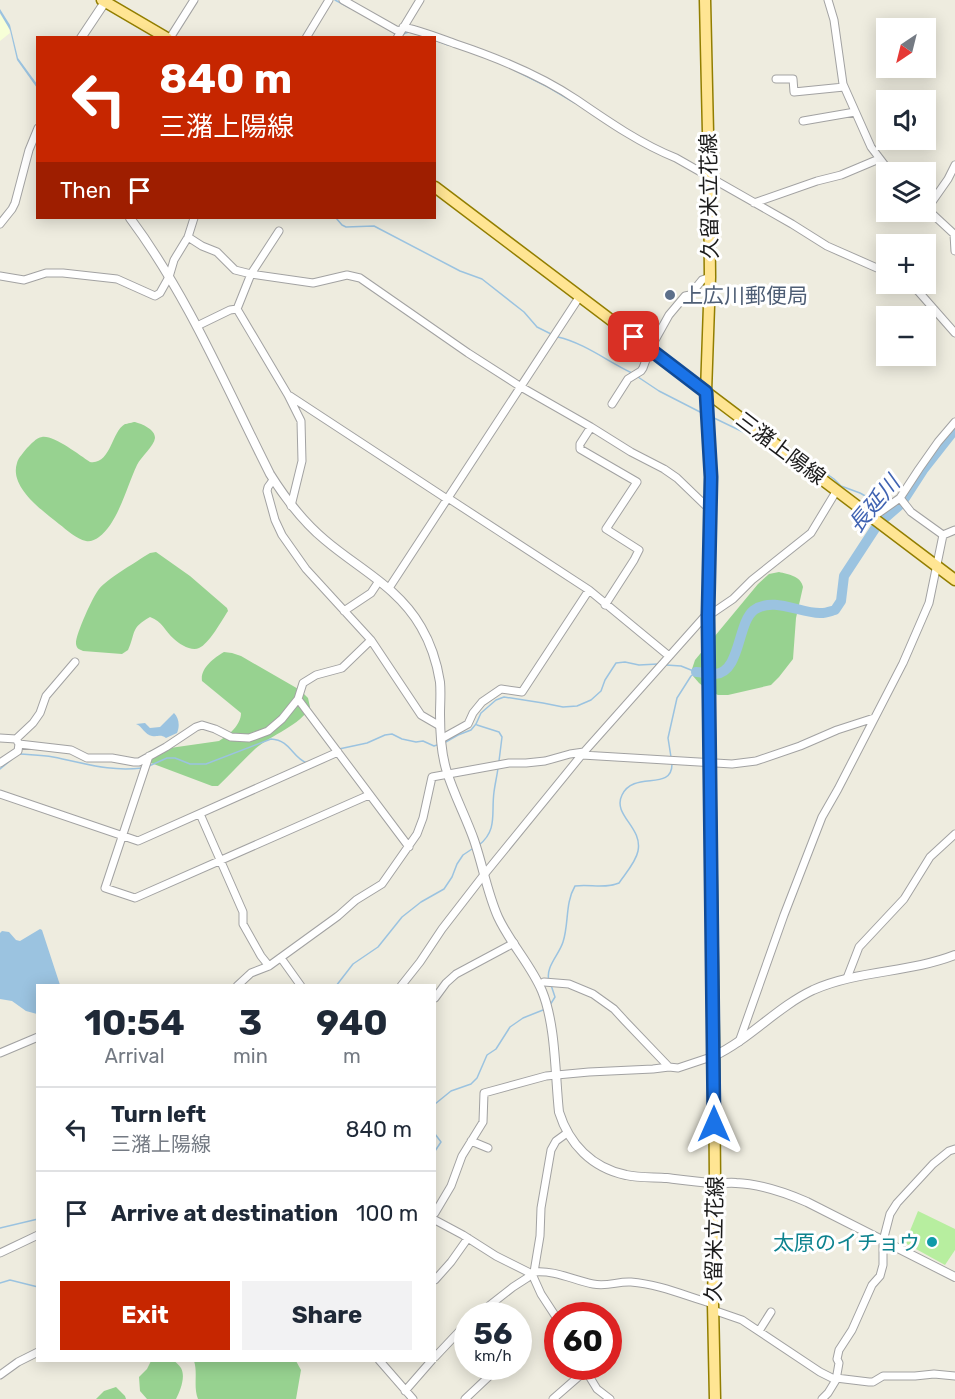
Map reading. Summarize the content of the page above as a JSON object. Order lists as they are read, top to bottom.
{
  "streets": {
    "main road": ["久留米立花線", "三潴上陽線"]
  },
  "crossings": [
    ["久留米立花線", "三潴上陽線"]
  ],
  "water": ["長延川"],
  "places": ["上広川郵便局", "太原のイチョウ"],
  "north": "bottom left",
  "page": {
    "map_buttons": ["+", "−"],
    "turn": ["840 m", "三潴上陽線"],
    "then": "Then",
    "eta": [
      "10:54",
      "Arrival",
      "3",
      "min",
      "940",
      "m"
    ],
    "list": [
      {
        "name": "Turn left",
        "note": "三潴上陽線",
        "value": "840 m"
      },
      {
        "name": "Arrive at destination",
        "value": "100 m"
      }
    ],
    "buttons": ["Exit", "Share"],
    "speed": "56 km/h",
    "limit": "60"
  }
}
